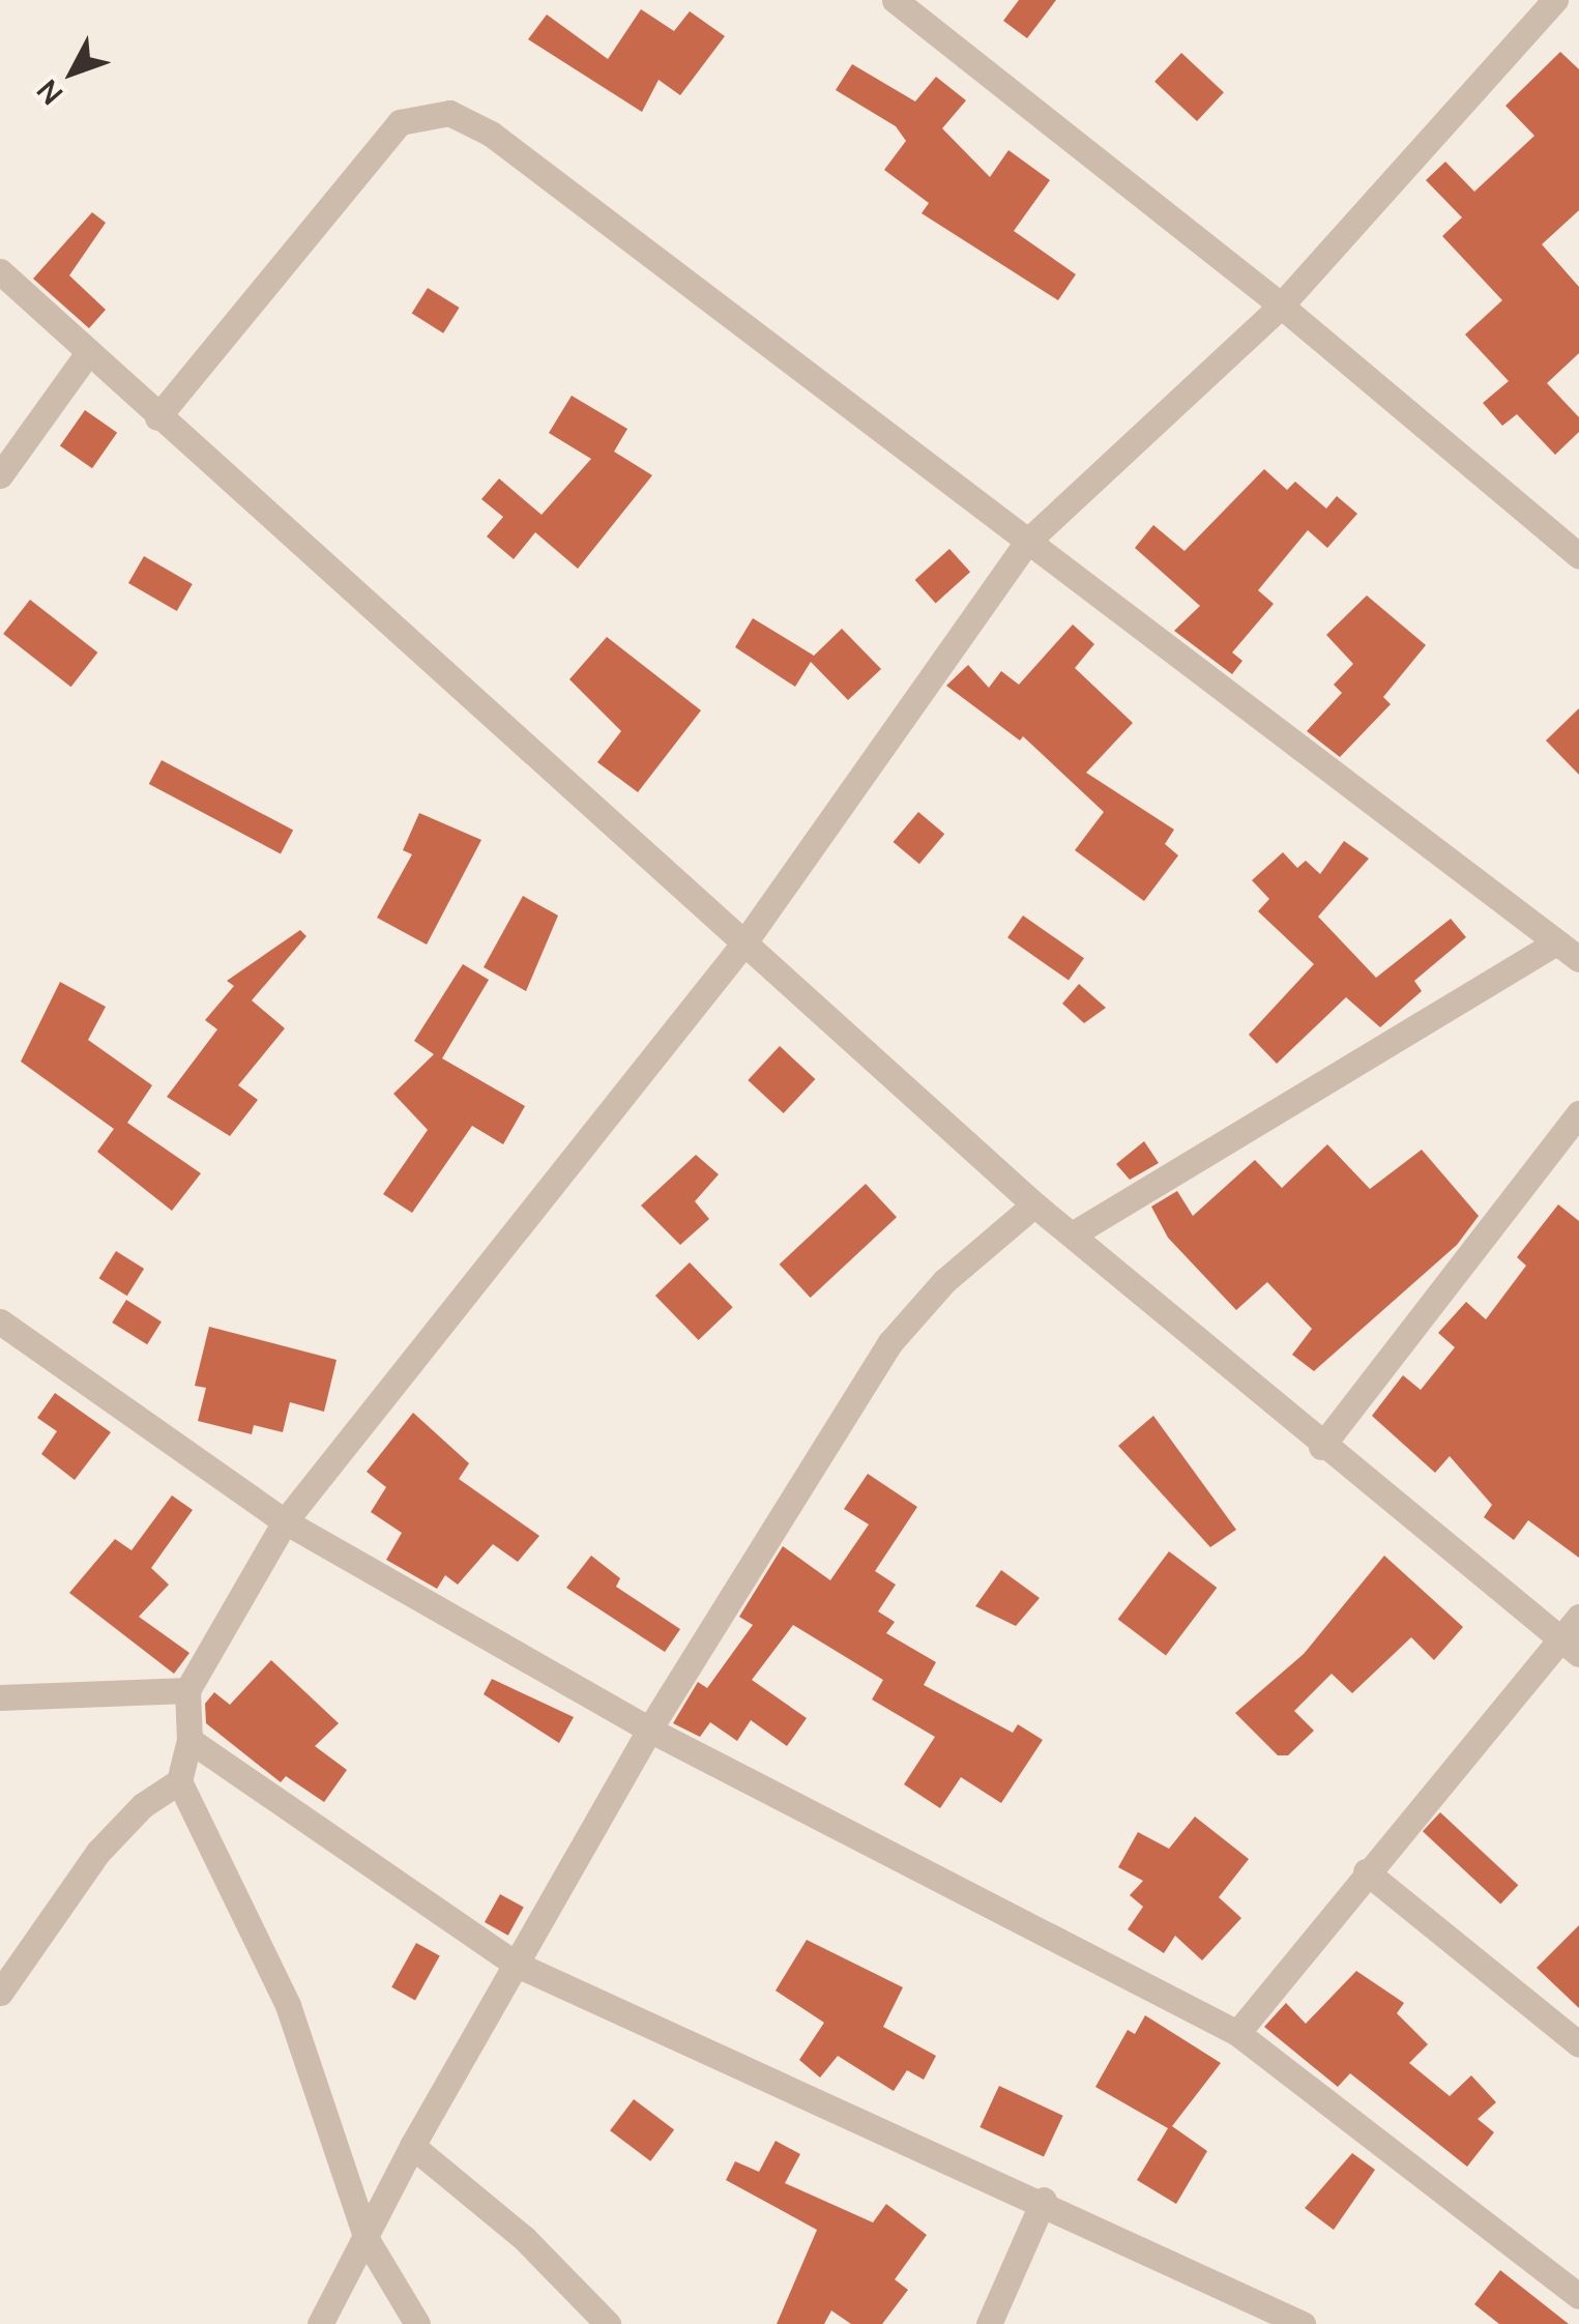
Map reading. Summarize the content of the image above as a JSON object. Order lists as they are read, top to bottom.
{
  "north": "bottom left"
}
